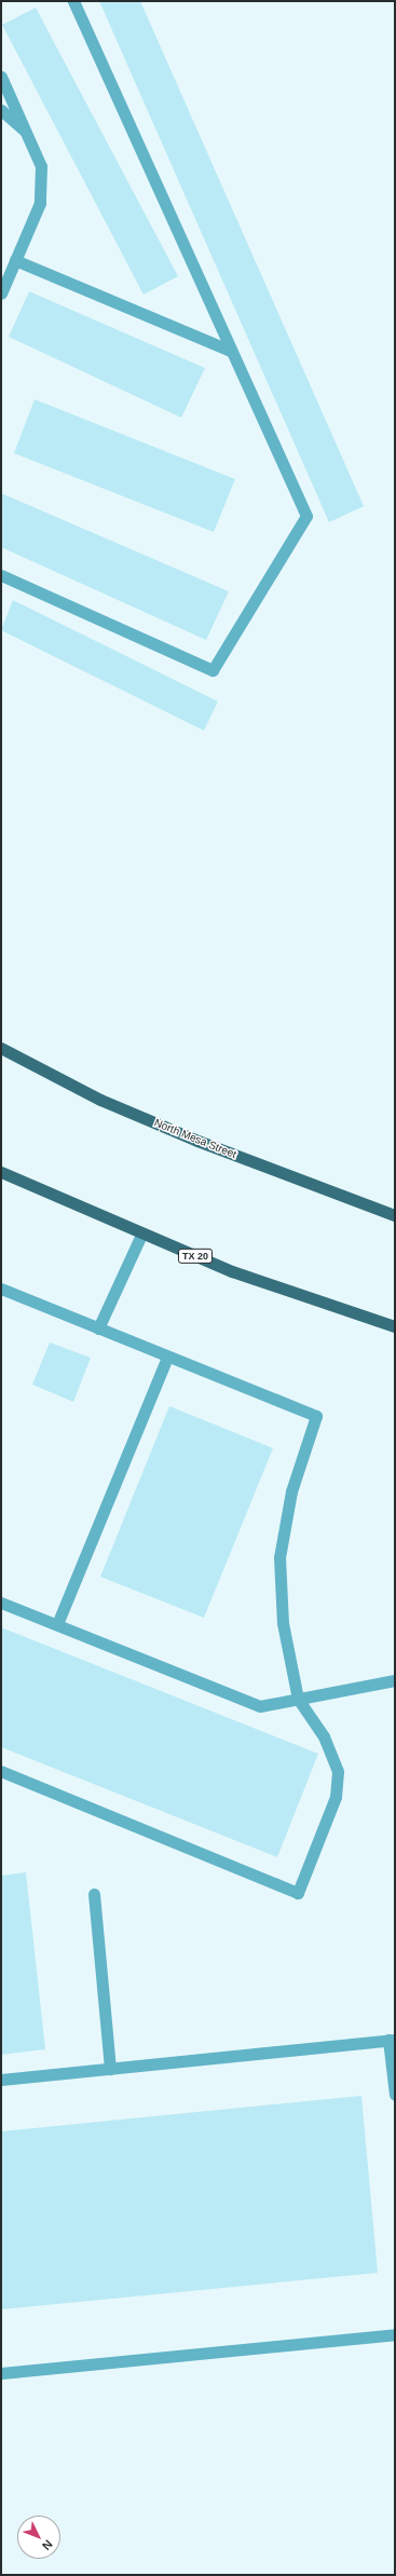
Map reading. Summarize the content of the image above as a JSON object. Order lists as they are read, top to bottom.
{
  "streets": {
    "main road": ["North Mesa Street", "TX 20"]
  },
  "north": "bottom right"
}
